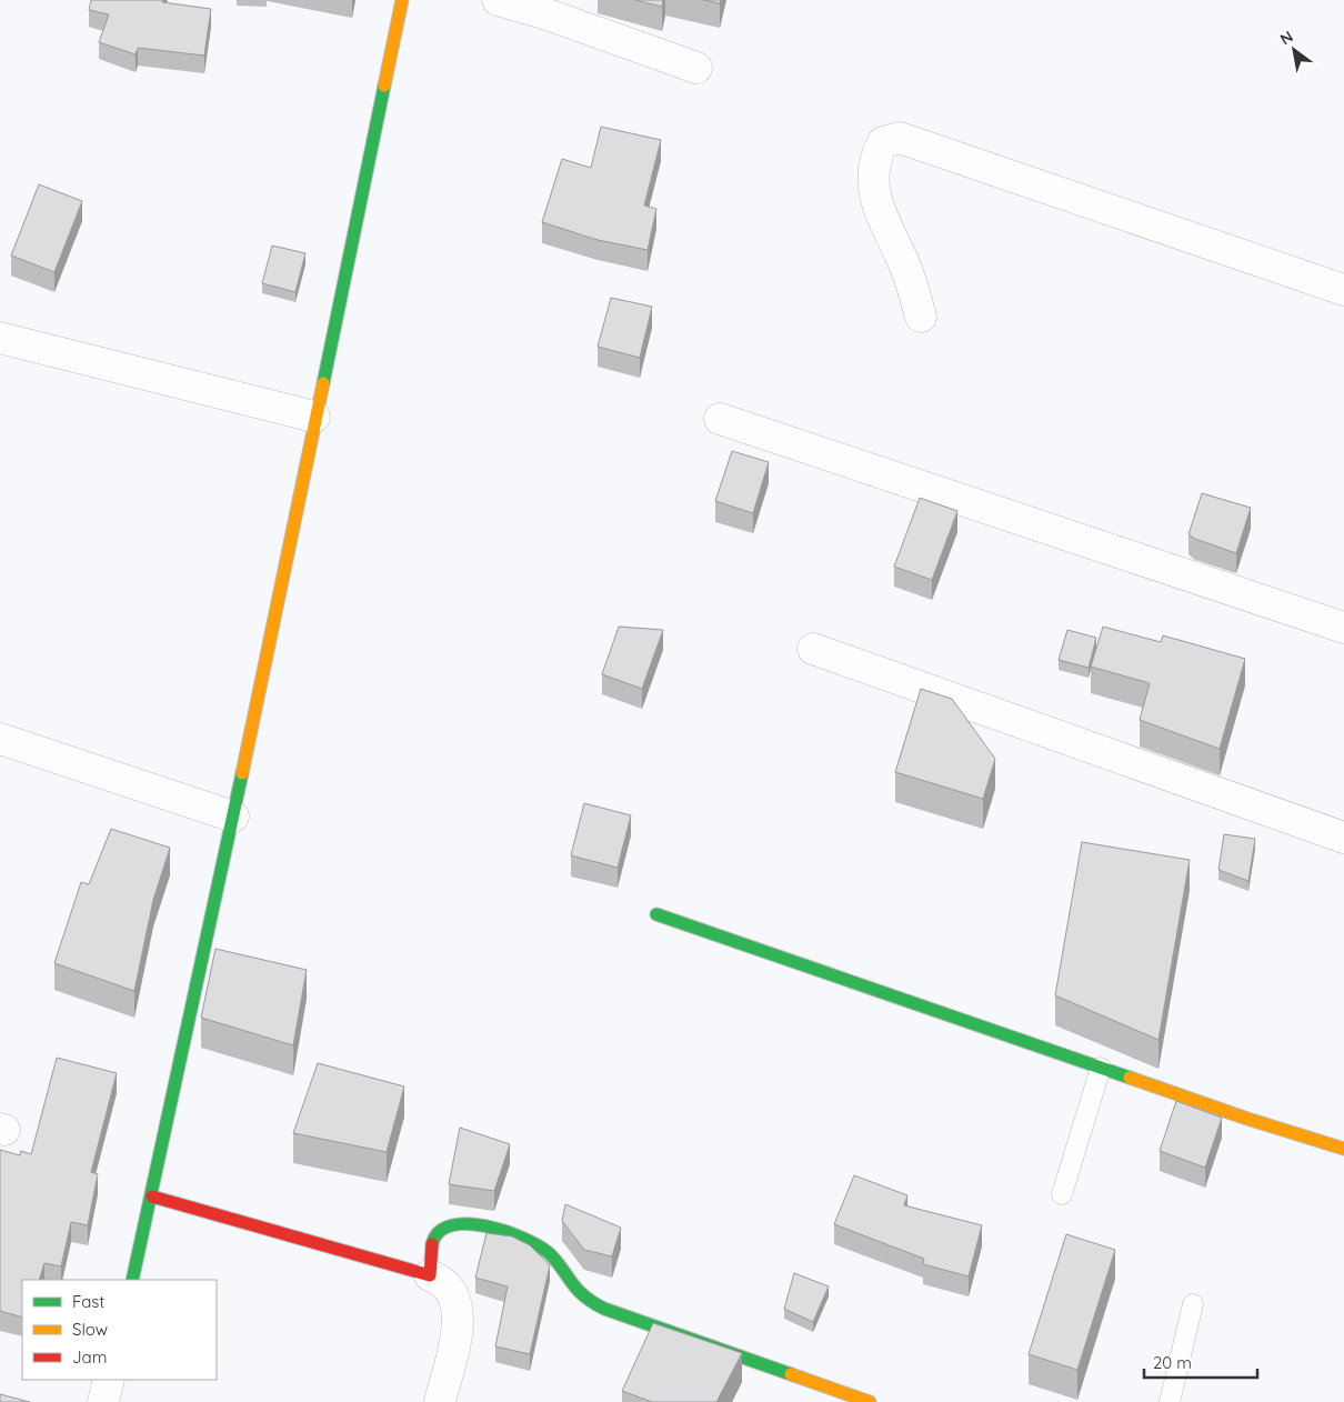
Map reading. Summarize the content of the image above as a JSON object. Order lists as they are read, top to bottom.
{
  "legend": ["Fast", "Slow", "Jam"],
  "scale_bar": "20 m",
  "north": "top left"
}
